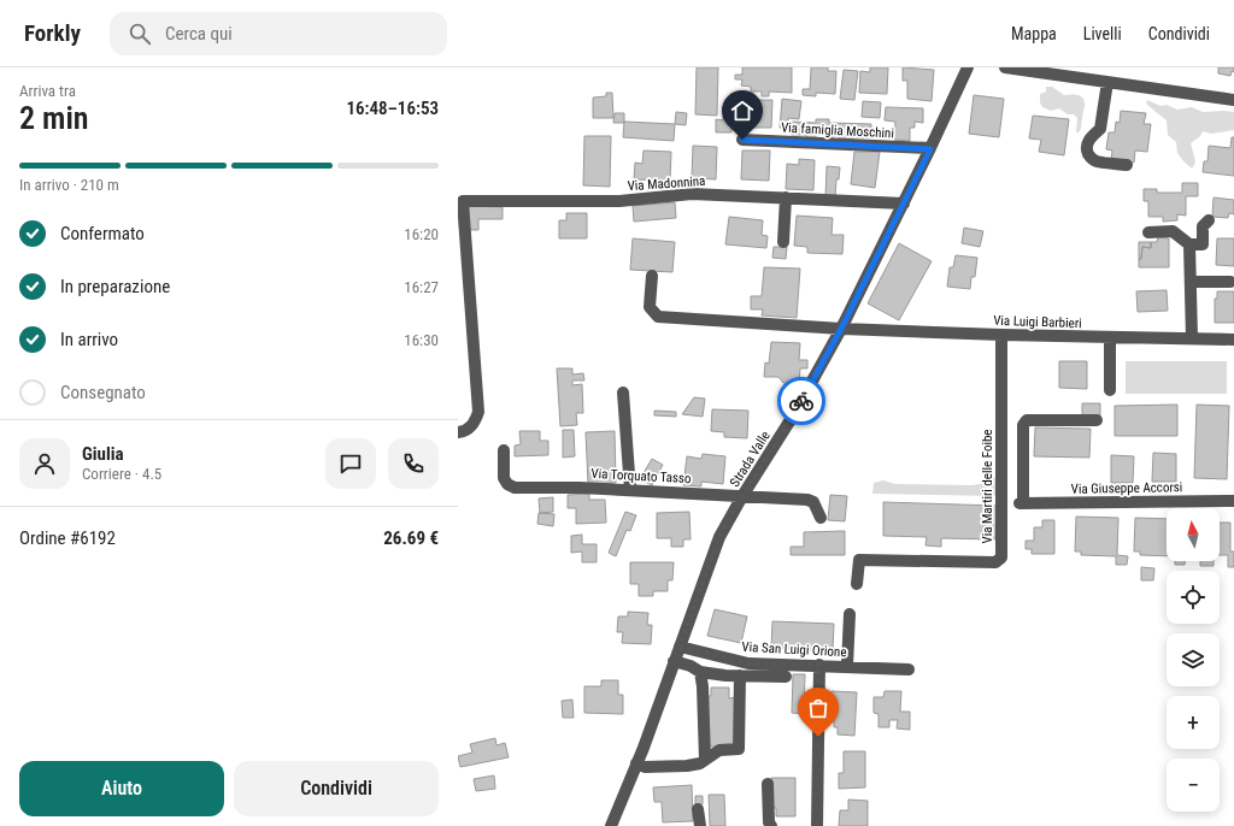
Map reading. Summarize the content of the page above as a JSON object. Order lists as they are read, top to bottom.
{
  "streets": {
    "street": [
      "Via famiglia Moschini",
      "Via Madonnina",
      "Via Luigi Barbieri",
      "Strada Valle",
      "Via Torquato Tasso",
      "Via Martiri delle Foibe",
      "Via Giuseppe Accorsi",
      "Via San Luigi Orione"
    ]
  },
  "crossings": [
    ["Via famiglia Moschini", "Strada Valle"],
    ["Via Madonnina", "Strada Valle"],
    ["Via Luigi Barbieri", "Strada Valle"],
    ["Via Luigi Barbieri", "Via Martiri delle Foibe"],
    ["Strada Valle", "Via Torquato Tasso"],
    ["Strada Valle", "Via San Luigi Orione"]
  ],
  "north": "top",
  "page": {
    "header": "Forkly",
    "search": "Cerca qui",
    "nav": ["Mappa", "Livelli", "Condividi"],
    "heading": ["2 min", "Arriva tra", "16:48–16:53"],
    "panel": [
      "Giulia",
      "Corriere · 4.5",
      "Ordine #6192",
      "26.69 €"
    ],
    "bar": "In arrivo · 210 m",
    "list": [
      ["Confermato", "16:20"],
      ["In preparazione", "16:27"],
      ["In arrivo", "16:30"],
      "Consegnato"
    ],
    "map_buttons": ["+", "−"],
    "buttons": ["Aiuto", "Condividi"]
  }
}
